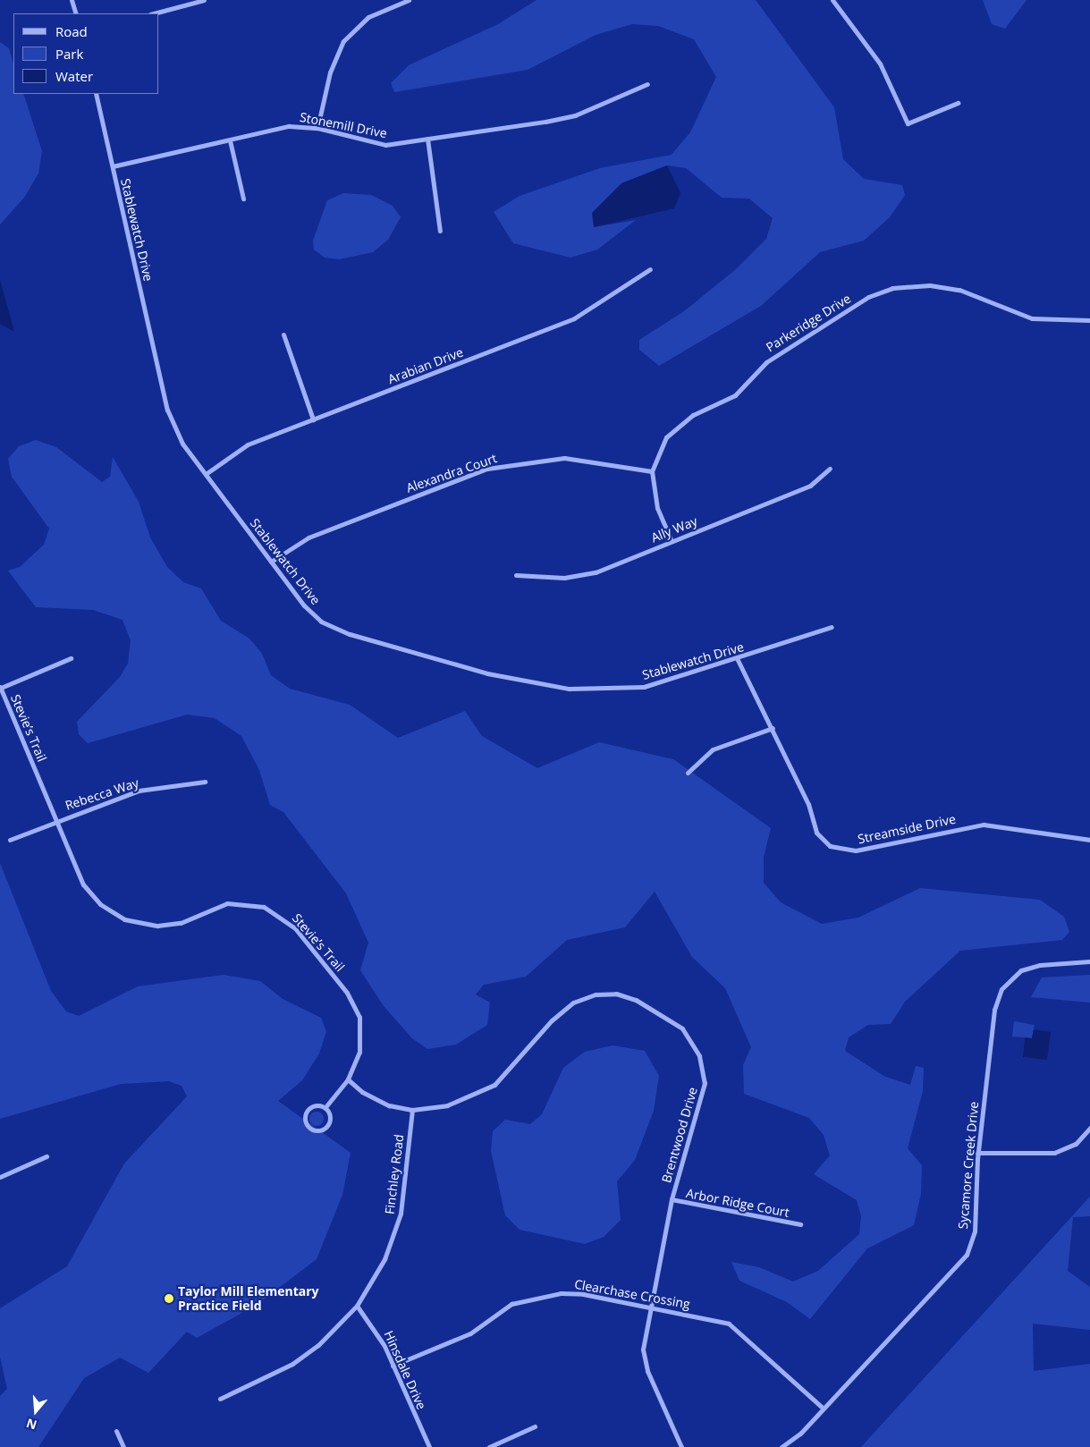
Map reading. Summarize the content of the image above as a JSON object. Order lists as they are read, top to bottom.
{
  "streets": {
    "street": [
      "Stonemill Drive",
      "Stablewatch Drive",
      "Parkeridge Drive",
      "Arabian Drive",
      "Alexandra Court",
      "Ally Way",
      "Stevie’s Trail",
      "Rebecca Way",
      "Streamside Drive",
      "Brentwood Drive",
      "Sycamore Creek Drive",
      "Finchley Road",
      "Arbor Ridge Court",
      "Clearchase Crossing",
      "Hinsdale Drive"
    ]
  },
  "crossings": [
    ["Stonemill Drive", "Stablewatch Drive"],
    ["Stablewatch Drive", "Arabian Drive"],
    ["Stablewatch Drive", "Alexandra Court"],
    ["Stablewatch Drive", "Streamside Drive"],
    ["Parkeridge Drive", "Alexandra Court"],
    ["Stevie’s Trail", "Rebecca Way"],
    ["Stevie’s Trail", "Brentwood Drive"],
    ["Brentwood Drive", "Finchley Road"],
    ["Brentwood Drive", "Arbor Ridge Court"],
    ["Brentwood Drive", "Clearchase Crossing"],
    ["Sycamore Creek Drive", "Clearchase Crossing"],
    ["Finchley Road", "Hinsdale Drive"],
    ["Clearchase Crossing", "Hinsdale Drive"]
  ],
  "places": ["Taylor Mill Elementary Practice Field"],
  "legend": ["Road", "Park", "Water"],
  "north": "bottom"
}
